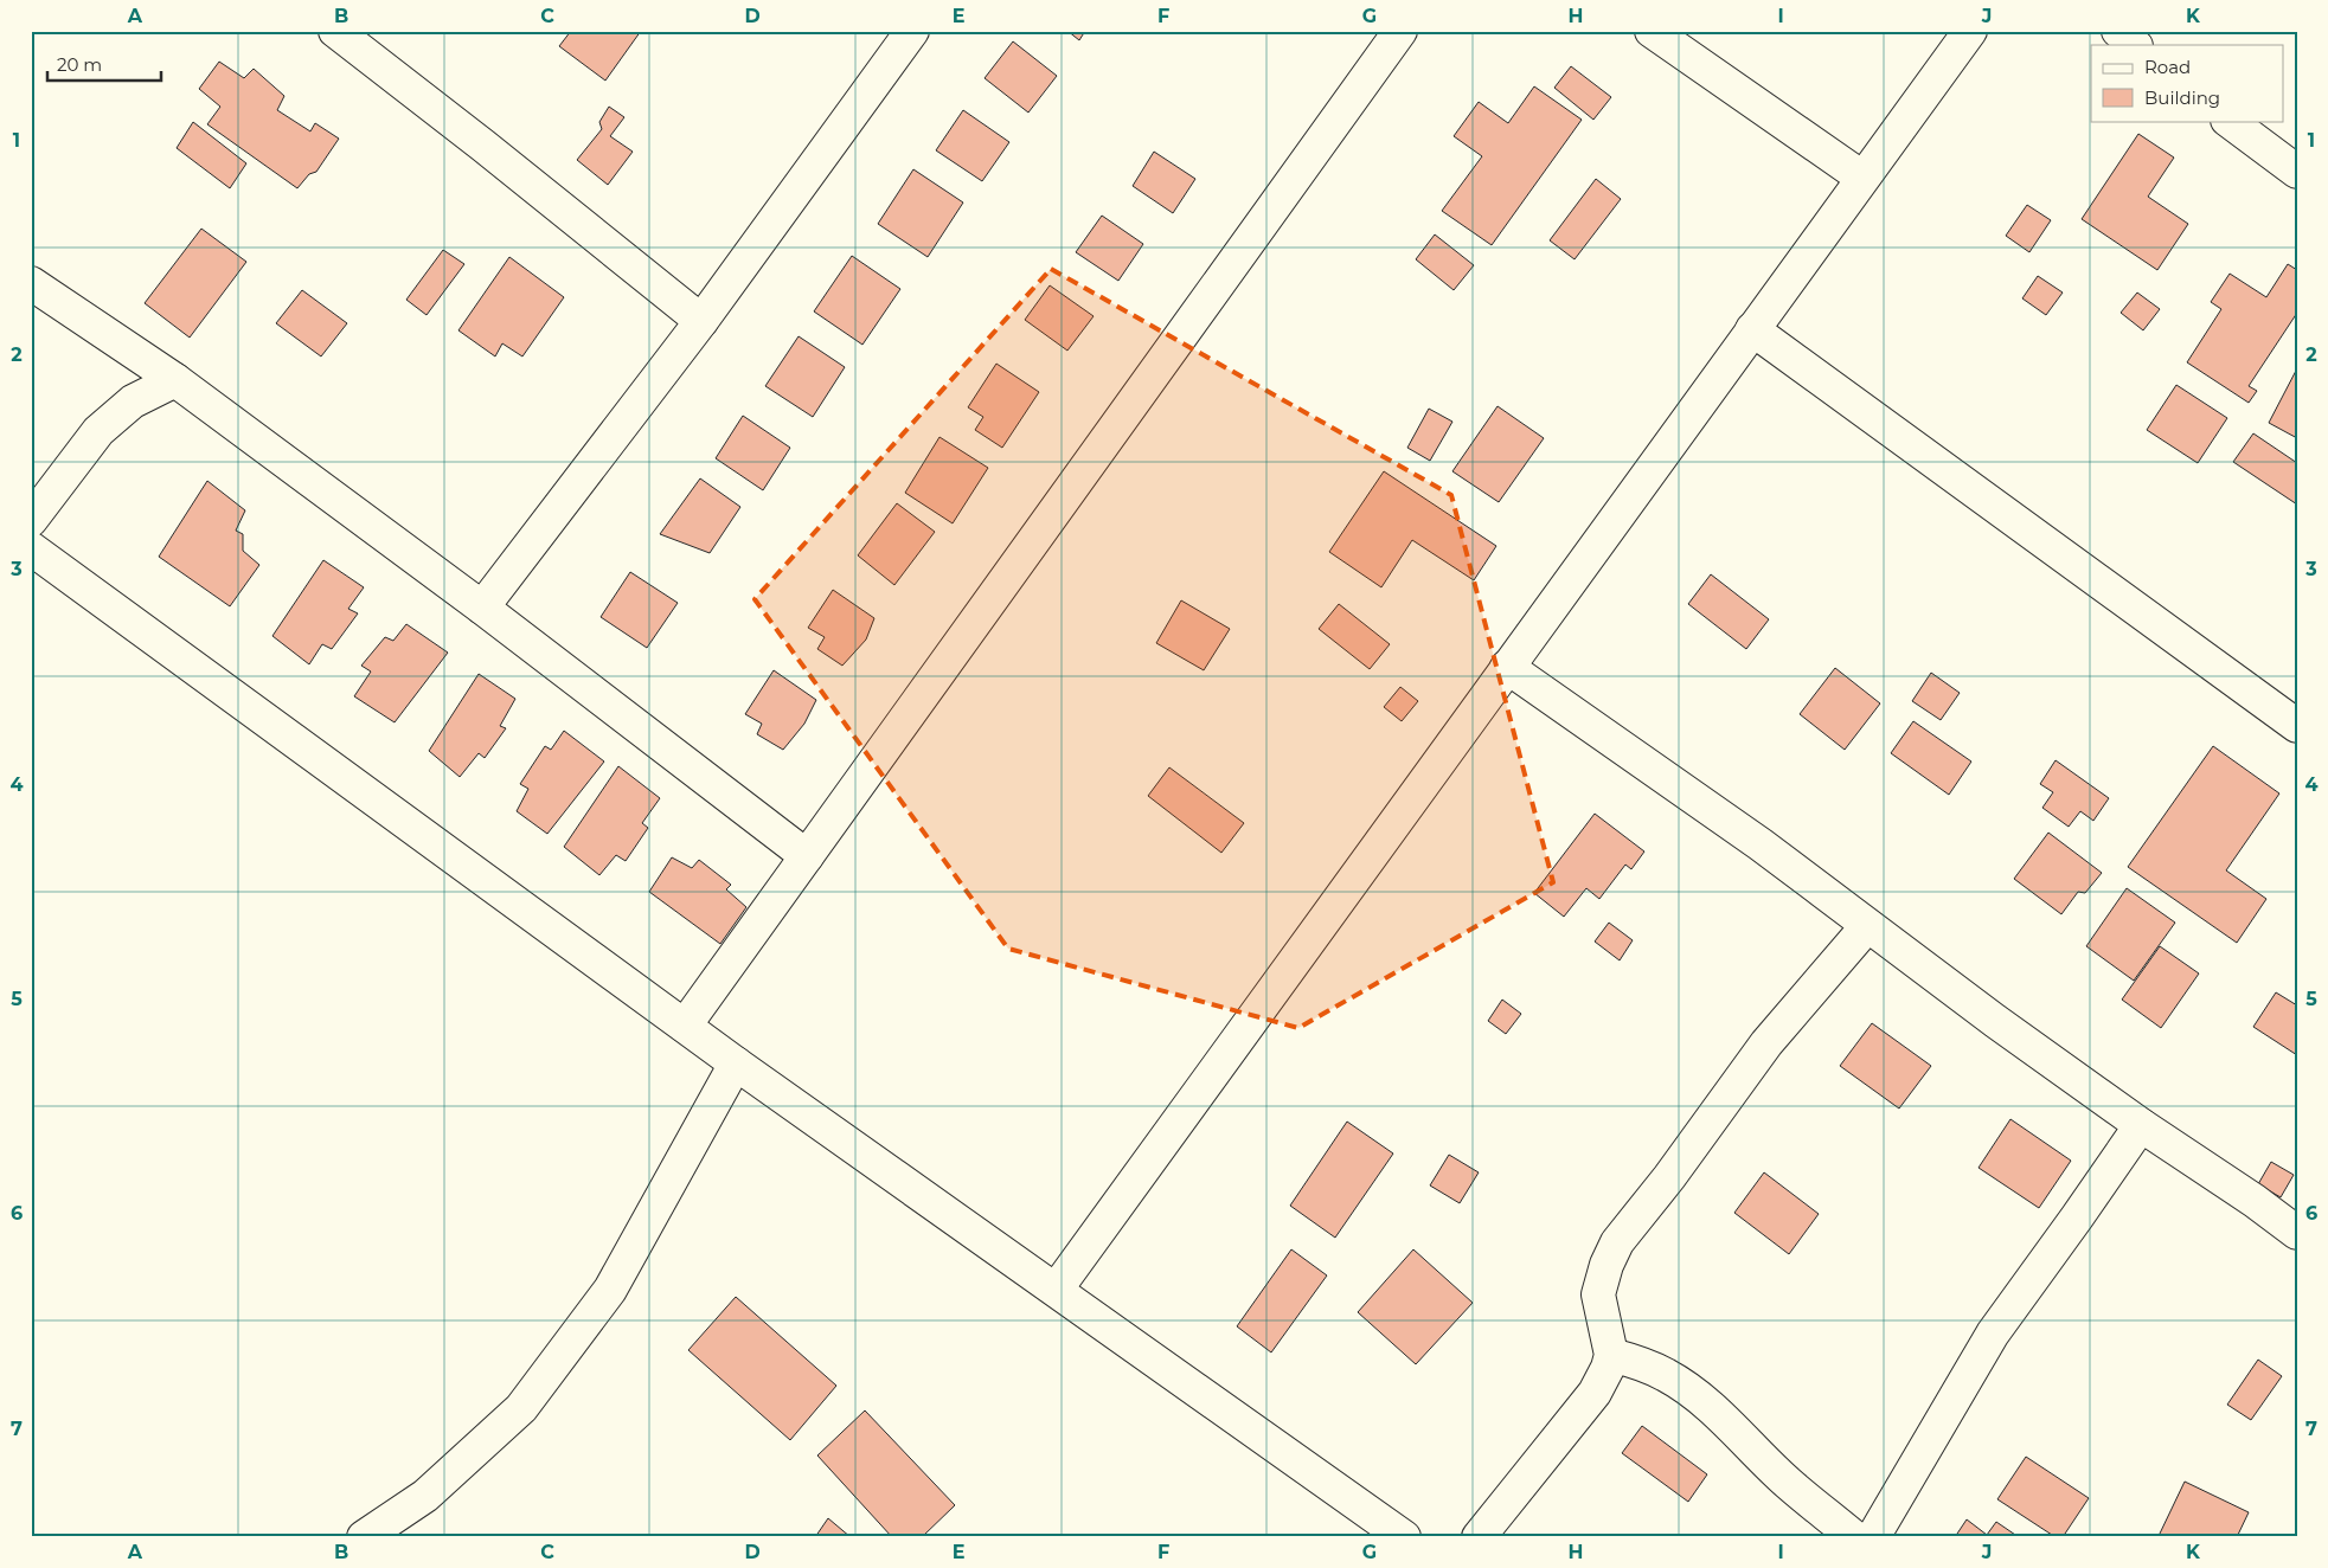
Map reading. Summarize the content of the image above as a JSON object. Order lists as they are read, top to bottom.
{
  "legend": ["Road", "Building"],
  "scale_bar": "20 m",
  "grid": {
    "columns": [
      "A",
      "B",
      "C",
      "D",
      "E",
      "F",
      "G",
      "H",
      "I",
      "J",
      "K"
    ],
    "rows": [
      "1",
      "2",
      "3",
      "4",
      "5",
      "6",
      "7"
    ]
  }
}
